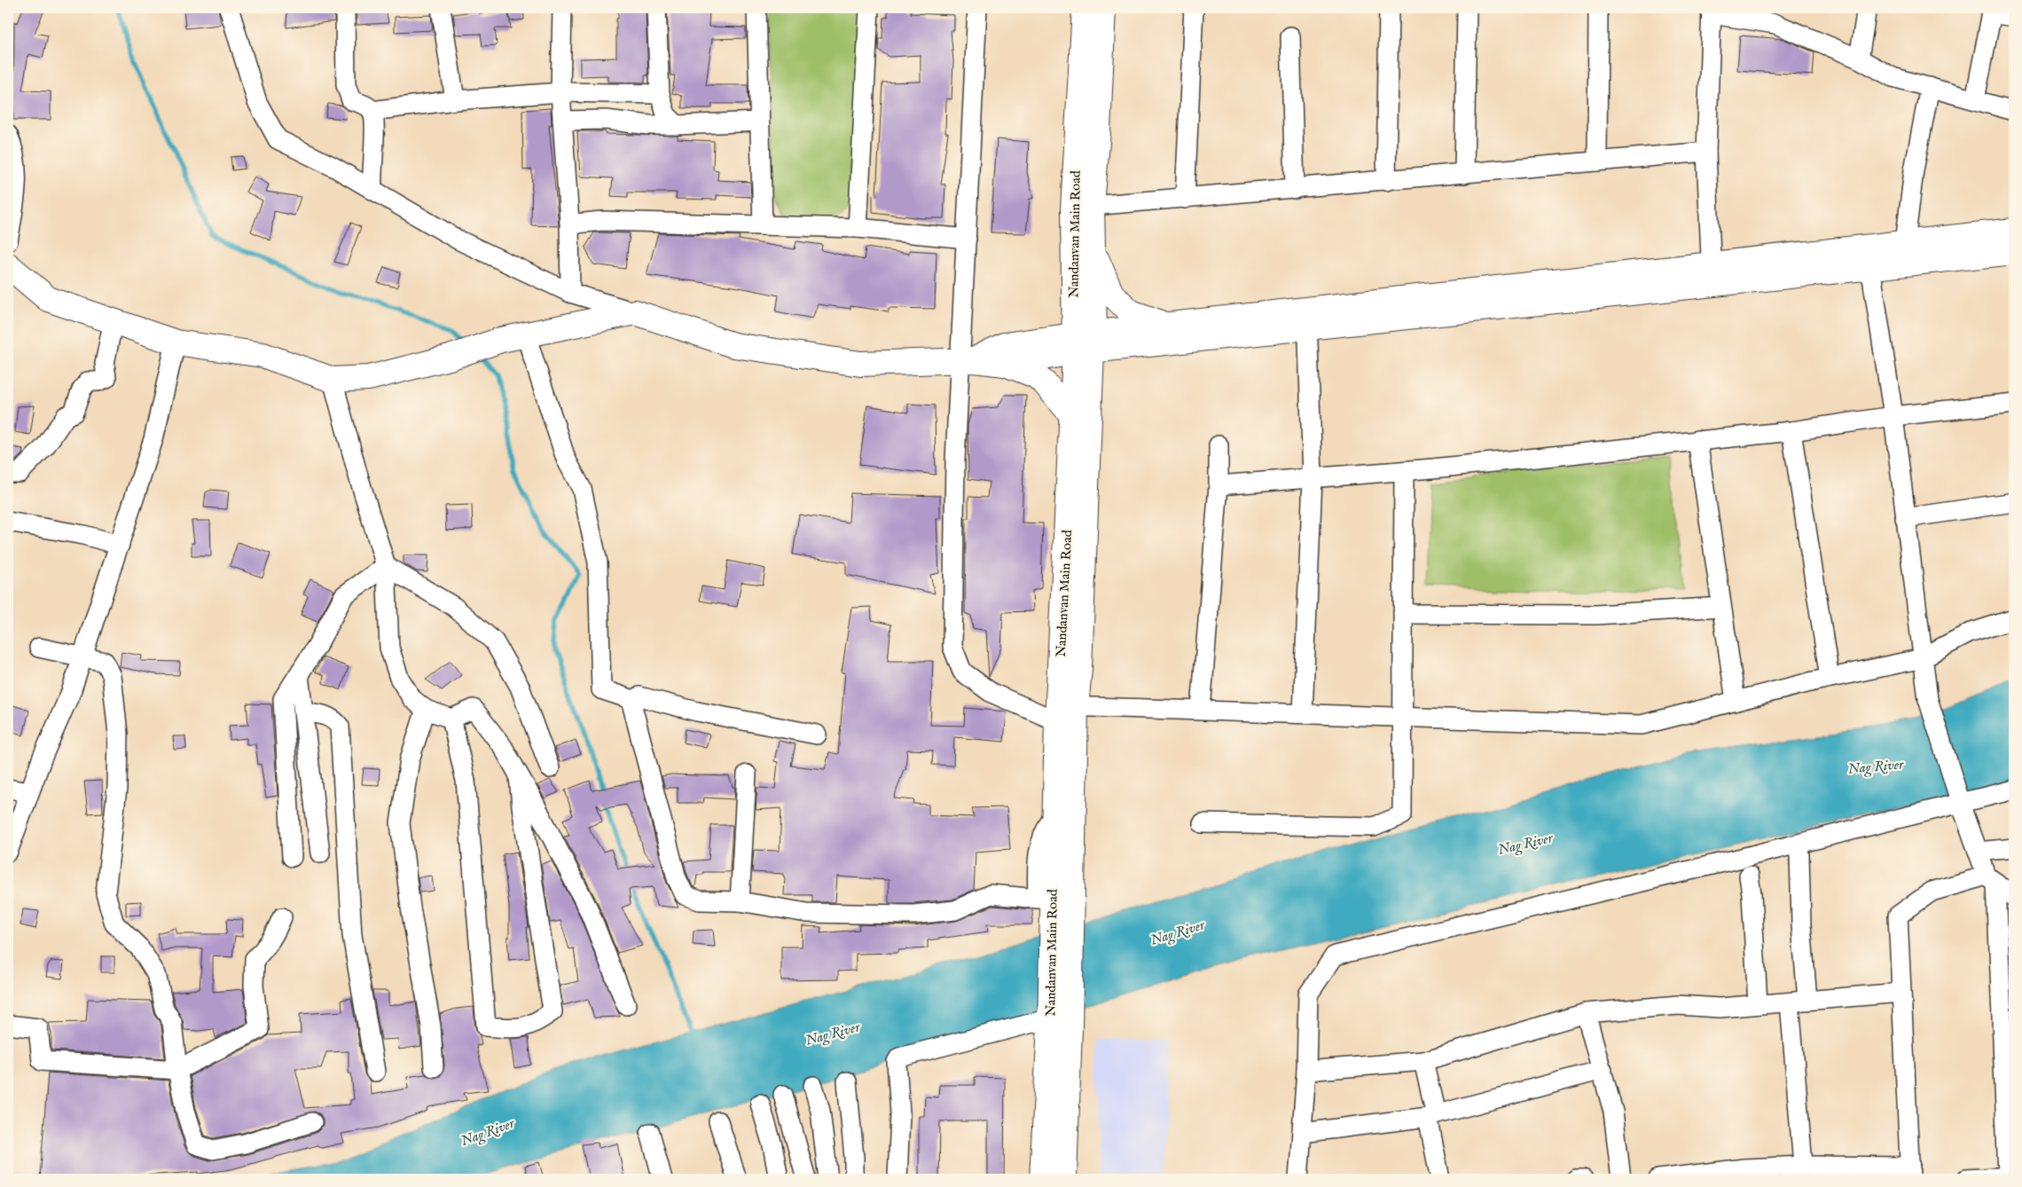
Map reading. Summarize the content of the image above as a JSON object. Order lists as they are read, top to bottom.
{
  "streets": {
    "main road": ["Nandanvan Main Road"]
  },
  "water": ["Nag River"]
}
